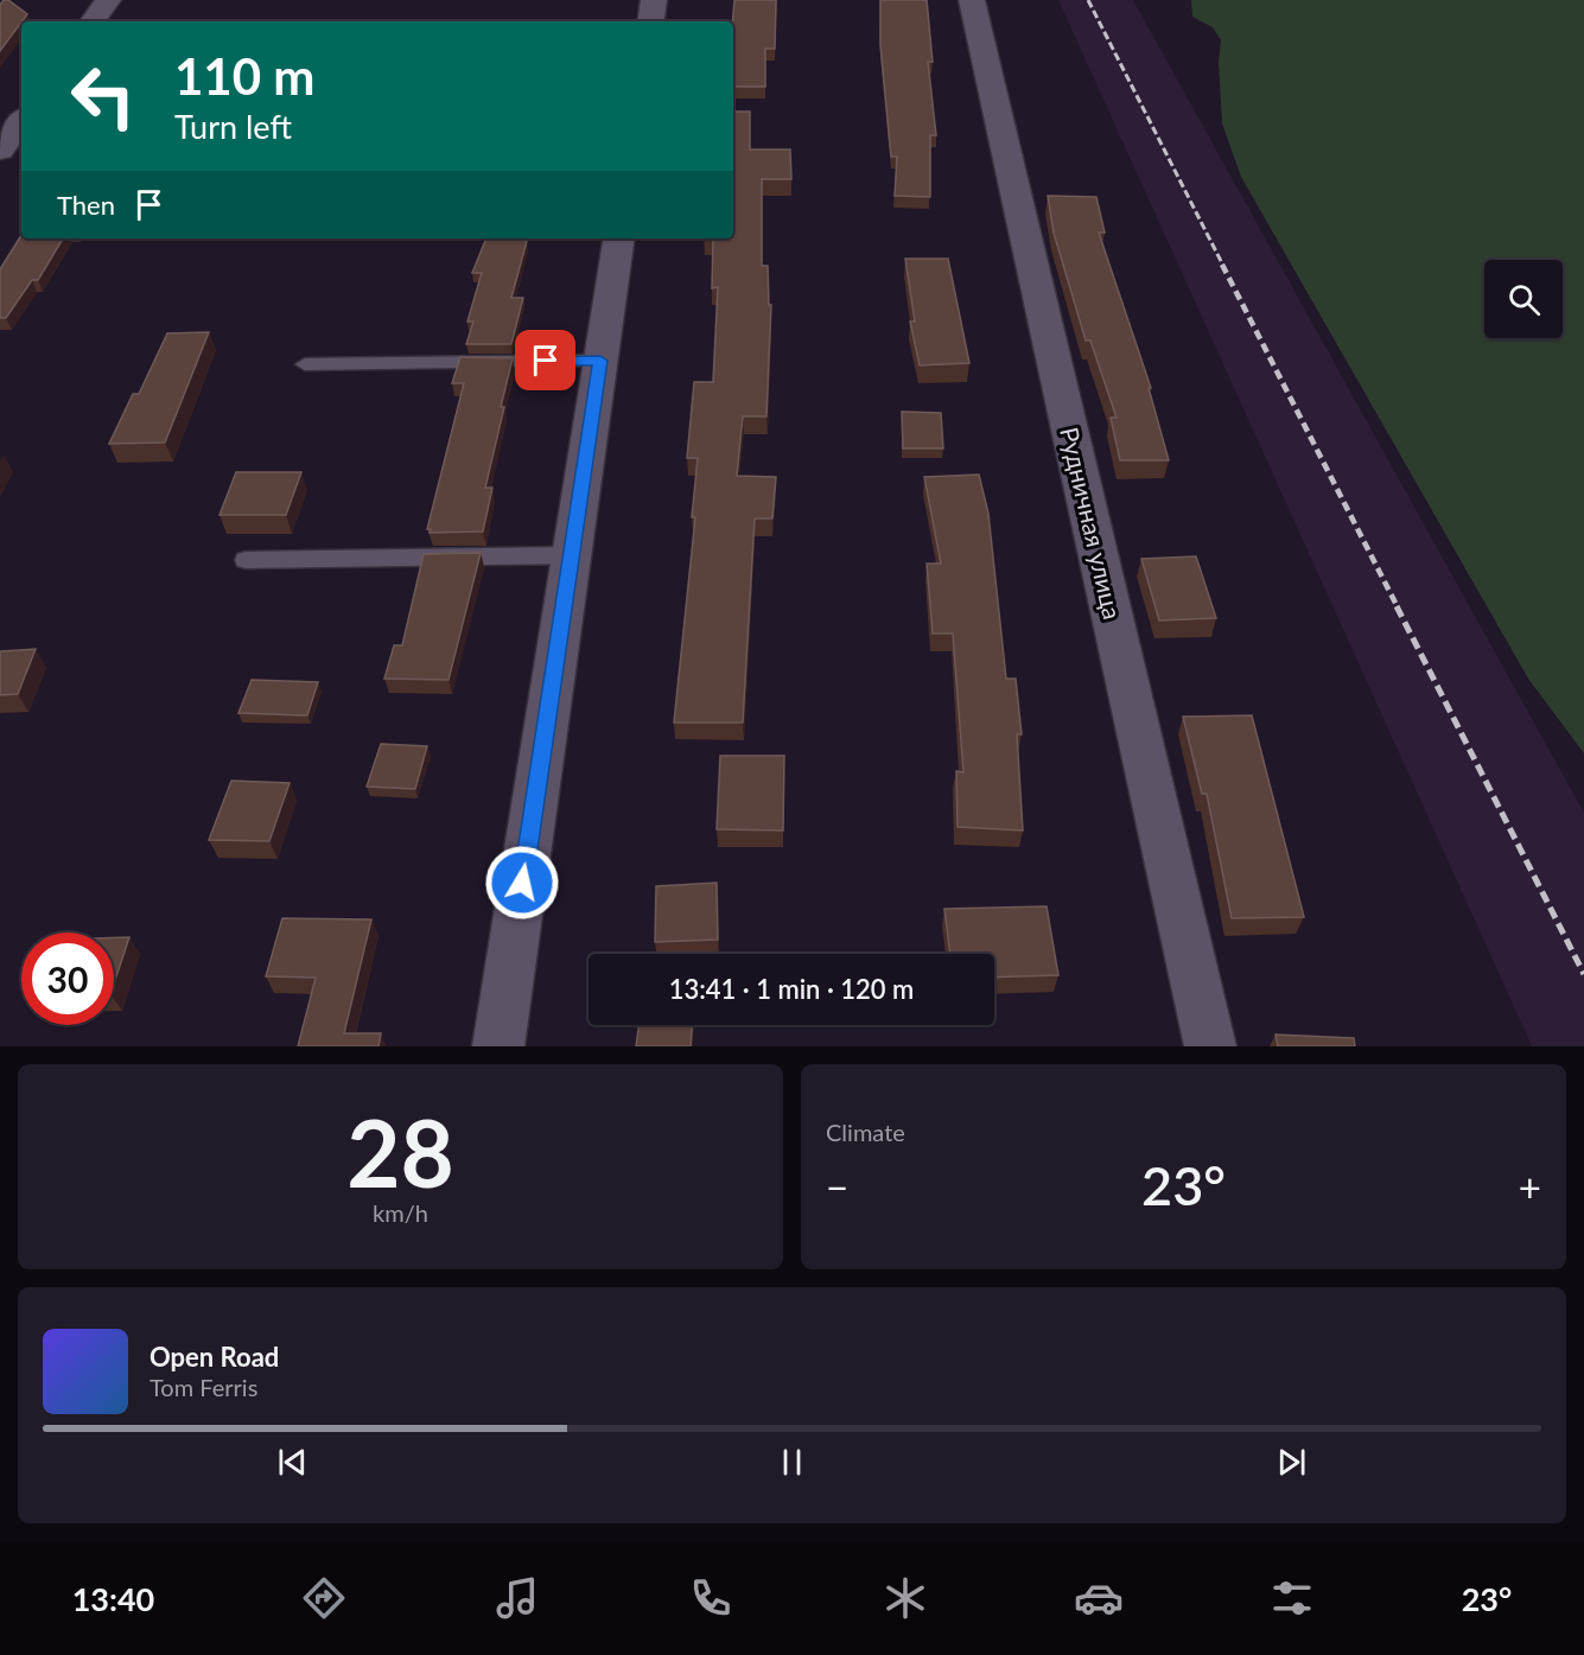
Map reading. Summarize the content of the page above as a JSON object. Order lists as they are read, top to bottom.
{
  "streets": {
    "street": ["Рудничная улица"]
  },
  "page": {
    "turn": ["110 m", "Turn left"],
    "then": "Then",
    "limit": "30",
    "trip": "13:41 · 1 min · 120 m",
    "tile": [
      ["28", "km/h"],
      "Climate"
    ],
    "heat": ["−", "23°", "+"],
    "song": ["Open Road", "Tom Ferris"],
    "tabs": ["13:40", "23°"]
  }
}
